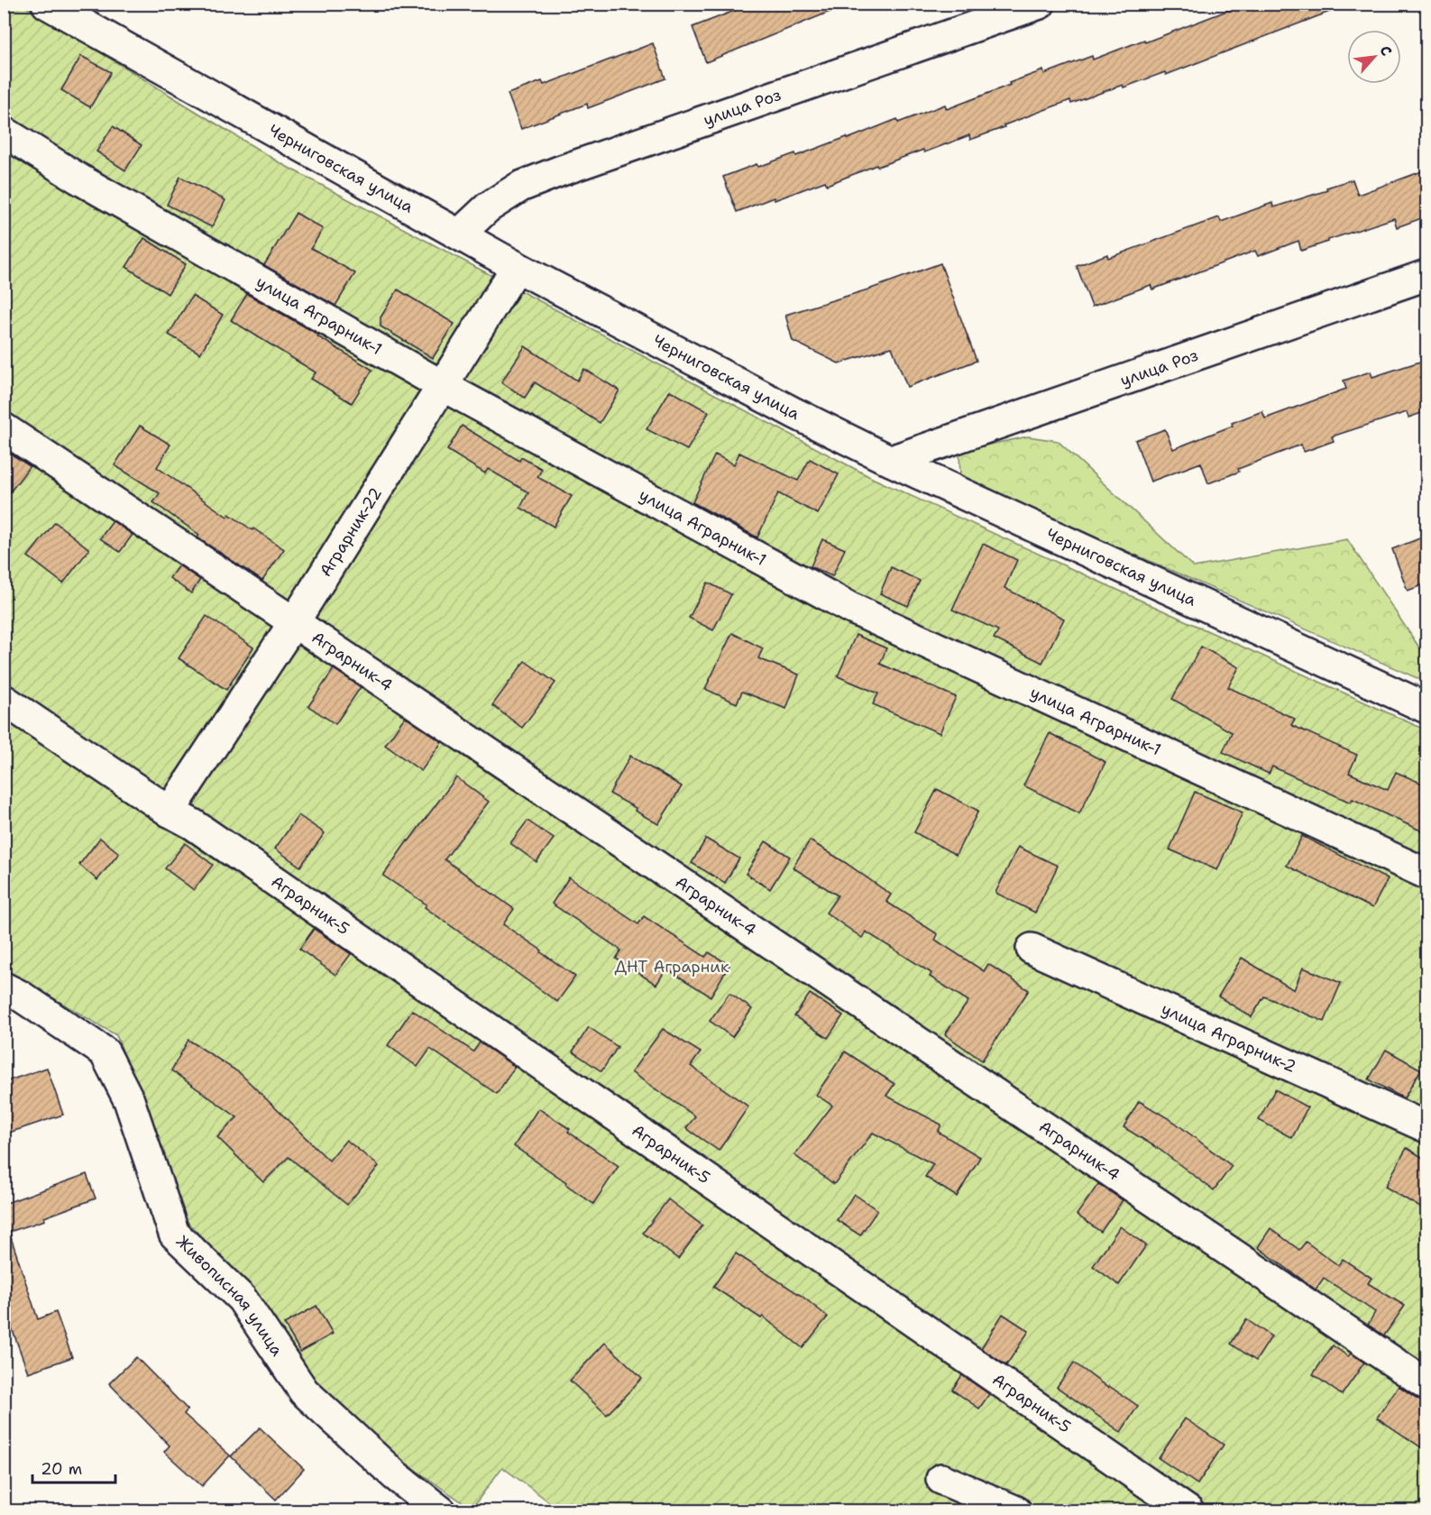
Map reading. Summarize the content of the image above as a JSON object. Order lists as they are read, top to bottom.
{
  "streets": {
    "street": [
      "улица Роз",
      "Черниговская улица",
      "улица Аграрник-1",
      "Аграрник-22",
      "Аграрник-4",
      "Аграрник-5",
      "улица Аграрник-2",
      "Живописная улица"
    ]
  },
  "crossings": [
    ["улица Роз", "Черниговская улица"],
    ["Черниговская улица", "Аграрник-22"],
    ["улица Аграрник-1", "Аграрник-22"],
    ["Аграрник-22", "Аграрник-4"],
    ["Аграрник-22", "Аграрник-5"]
  ],
  "parks": ["ДНТ Аграрник"],
  "scale_bar": "20 m",
  "north": "top right"
}
